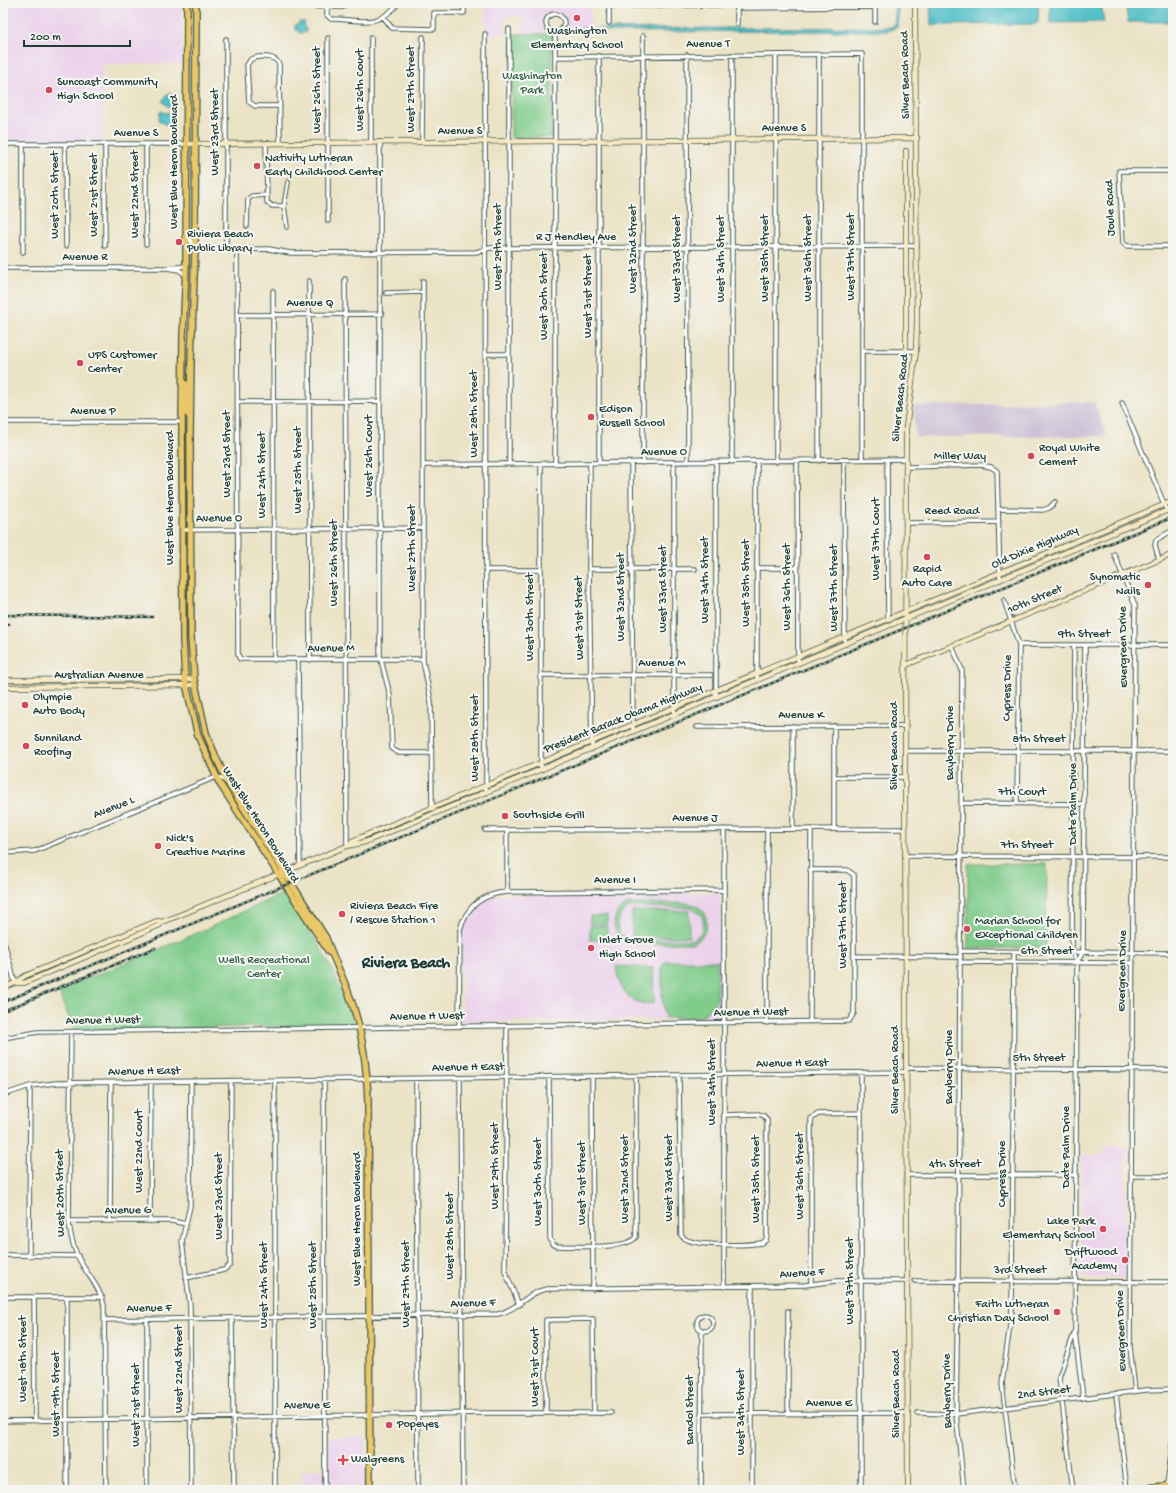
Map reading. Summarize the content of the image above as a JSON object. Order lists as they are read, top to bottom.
{
  "streets": {
    "main road": ["West Blue Heron Boulevard"],
    "street": [
      "Avenue T",
      "Silver Beach Road",
      "West 27th Street",
      "West 26th Street",
      "West 26th Court",
      "Avenue S",
      "West 23rd Street",
      "West 22nd Street",
      "West 20th Street",
      "West 21st Street",
      "Joule Road",
      "R J Hendley Ave",
      "West 29th Street",
      "West 32nd Street",
      "West 37th Street",
      "Avenue R",
      "West 35th Street",
      "West 36th Street",
      "West 33rd Street",
      "West 34th Street",
      "West 30th Street",
      "West 31st Street",
      "Avenue Q",
      "Avenue P",
      "West 28th Street",
      "Avenue O",
      "Miller Way",
      "West 25th Street",
      "West 24th Street",
      "Reed Road",
      "West 37th Court",
      "Old Dixie Highway",
      "10th Street",
      "9th Street",
      "Evergreen Drive",
      "Avenue M",
      "Australian Avenue",
      "Cypress Drive",
      "Avenue K",
      "President Barack Obama Highway",
      "8th Street",
      "Bayberry Drive",
      "7th Court",
      "Date Palm Drive",
      "Avenue L",
      "Avenue J",
      "7th Street",
      "Avenue I",
      "6th Street",
      "Avenue H West",
      "5th Street",
      "Avenue H East",
      "West 22nd Court",
      "4th Street",
      "Avenue G",
      "3rd Street",
      "Avenue F",
      "West 18th Street",
      "West 31st Court",
      "2nd Street",
      "West 19th Street",
      "Avenue E",
      "Bandol Street"
    ]
  },
  "crossings": [
    ["Avenue T", "West 32nd Street"],
    ["Avenue T", "West 37th Street"],
    ["Avenue T", "West 35th Street"],
    ["Avenue T", "West 36th Street"],
    ["Avenue T", "West 33rd Street"],
    ["Avenue T", "West 34th Street"],
    ["Avenue T", "West 30th Street"],
    ["Avenue T", "West 31st Street"],
    ["Silver Beach Road", "Avenue S"],
    ["Silver Beach Road", "R J Hendley Ave"],
    ["Silver Beach Road", "Avenue O"],
    ["Silver Beach Road", "Miller Way"],
    ["Silver Beach Road", "Reed Road"],
    ["Silver Beach Road", "Old Dixie Highway"],
    ["Silver Beach Road", "10th Street"],
    ["Silver Beach Road", "Avenue K"],
    ["Silver Beach Road", "President Barack Obama Highway"],
    ["Silver Beach Road", "8th Street"],
    ["Silver Beach Road", "Avenue J"],
    ["Silver Beach Road", "7th Street"],
    ["Silver Beach Road", "5th Street"],
    ["Silver Beach Road", "Avenue H East"],
    ["Silver Beach Road", "4th Street"],
    ["Silver Beach Road", "Avenue F"],
    ["Silver Beach Road", "Avenue E"],
    ["West 27th Street", "West 26th Court"],
    ["West 27th Street", "Avenue S"],
    ["West 27th Street", "Avenue O"],
    ["West 27th Street", "Avenue M"],
    ["West 27th Street", "President Barack Obama Highway"],
    ["West 27th Street", "Avenue H East"],
    ["West 27th Street", "Avenue F"],
    ["West 27th Street", "Avenue E"],
    ["West 26th Street", "Avenue S"],
    ["West 26th Street", "Avenue Q"],
    ["West 26th Street", "Avenue O"],
    ["West 26th Street", "Avenue M"],
    ["West 26th Street", "President Barack Obama Highway"],
    ["West 26th Court", "Avenue S"],
    ["West 26th Court", "R J Hendley Ave"],
    ["West 26th Court", "Avenue Q"],
    ["West 26th Court", "Avenue O"],
    ["West 26th Court", "Avenue M"],
    ["Avenue S", "West 23rd Street"],
    ["Avenue S", "West Blue Heron Boulevard"],
    ["Avenue S", "West 22nd Street"],
    ["Avenue S", "West 20th Street"],
    ["Avenue S", "West 21st Street"],
    ["Avenue S", "West 29th Street"],
    ["Avenue S", "West 32nd Street"],
    ["Avenue S", "West 37th Street"],
    ["Avenue S", "West 35th Street"],
    ["Avenue S", "West 36th Street"],
    ["Avenue S", "West 33rd Street"],
    ["Avenue S", "West 34th Street"],
    ["Avenue S", "West 30th Street"],
    ["Avenue S", "West 31st Street"],
    ["Avenue S", "West 28th Street"],
    ["West 23rd Street", "West 22nd Street"],
    ["West 23rd Street", "R J Hendley Ave"],
    ["West 23rd Street", "Avenue Q"],
    ["West 23rd Street", "Avenue O"],
    ["West 23rd Street", "Avenue M"],
    ["West 23rd Street", "Avenue H East"],
    ["West Blue Heron Boulevard", "Avenue R"],
    ["West Blue Heron Boulevard", "Avenue P"],
    ["West Blue Heron Boulevard", "Avenue O"],
    ["West Blue Heron Boulevard", "Australian Avenue"],
    ["West Blue Heron Boulevard", "President Barack Obama Highway"],
    ["West Blue Heron Boulevard", "Avenue L"],
    ["West Blue Heron Boulevard", "Avenue H West"],
    ["West Blue Heron Boulevard", "Avenue H East"],
    ["West Blue Heron Boulevard", "Avenue F"],
    ["West Blue Heron Boulevard", "Avenue E"],
    ["West 22nd Street", "Avenue H East"],
    ["West 22nd Street", "Avenue G"],
    ["West 22nd Street", "Avenue F"],
    ["West 22nd Street", "Avenue E"],
    ["West 20th Street", "Avenue H West"],
    ["West 20th Street", "Avenue H East"],
    ["West 20th Street", "Avenue G"],
    ["West 20th Street", "Avenue F"],
    ["West 20th Street", "Avenue E"],
    ["West 21st Street", "Avenue F"],
    ["West 21st Street", "Avenue E"],
    ["R J Hendley Ave", "West 29th Street"],
    ["R J Hendley Ave", "West 32nd Street"],
    ["R J Hendley Ave", "West 37th Street"],
    ["R J Hendley Ave", "West 35th Street"],
    ["R J Hendley Ave", "West 36th Street"],
    ["R J Hendley Ave", "West 33rd Street"],
    ["R J Hendley Ave", "West 34th Street"],
    ["R J Hendley Ave", "West 30th Street"],
    ["R J Hendley Ave", "West 31st Street"],
    ["R J Hendley Ave", "West 28th Street"],
    ["West 29th Street", "Avenue O"],
    ["West 29th Street", "Avenue H West"],
    ["West 29th Street", "Avenue H East"],
    ["West 29th Street", "Avenue F"],
    ["West 32nd Street", "West 30th Street"],
    ["West 32nd Street", "West 31st Street"],
    ["West 32nd Street", "Avenue O"],
    ["West 32nd Street", "Avenue M"],
    ["West 32nd Street", "President Barack Obama Highway"],
    ["West 32nd Street", "Avenue H East"],
    ["West 37th Street", "West 36th Street"],
    ["West 37th Street", "Avenue O"],
    ["West 37th Street", "President Barack Obama Highway"],
    ["West 37th Street", "Avenue H West"],
    ["West 37th Street", "Avenue H East"],
    ["West 37th Street", "Avenue F"],
    ["West 37th Street", "Avenue E"],
    ["West 35th Street", "West 33rd Street"],
    ["West 35th Street", "West 34th Street"],
    ["West 35th Street", "Avenue O"],
    ["West 35th Street", "President Barack Obama Highway"],
    ["West 36th Street", "Avenue O"],
    ["West 36th Street", "President Barack Obama Highway"],
    ["West 36th Street", "Avenue F"],
    ["West 33rd Street", "West 34th Street"],
    ["West 33rd Street", "Avenue O"],
    ["West 33rd Street", "Avenue M"],
    ["West 33rd Street", "President Barack Obama Highway"],
    ["West 33rd Street", "Avenue H East"],
    ["West 34th Street", "Avenue O"],
    ["West 34th Street", "President Barack Obama Highway"],
    ["West 34th Street", "Avenue J"],
    ["West 34th Street", "Avenue I"],
    ["West 34th Street", "Avenue H West"],
    ["West 34th Street", "Avenue H East"],
    ["West 34th Street", "Avenue F"],
    ["West 34th Street", "Avenue E"],
    ["West 30th Street", "West 31st Street"],
    ["West 30th Street", "Avenue O"],
    ["West 30th Street", "Avenue M"],
    ["West 30th Street", "President Barack Obama Highway"],
    ["West 30th Street", "Avenue H East"],
    ["West 31st Street", "Avenue O"],
    ["West 31st Street", "Avenue M"],
    ["West 31st Street", "President Barack Obama Highway"],
    ["West 31st Street", "Avenue H East"],
    ["West 31st Street", "Avenue F"],
    ["Avenue Q", "West 25th Street"],
    ["Avenue Q", "West 24th Street"],
    ["West 28th Street", "Avenue O"],
    ["West 28th Street", "President Barack Obama Highway"],
    ["West 28th Street", "Avenue H East"],
    ["West 28th Street", "Avenue F"],
    ["West 28th Street", "Avenue E"],
    ["Avenue O", "West 25th Street"],
    ["Avenue O", "West 24th Street"],
    ["Avenue O", "West 37th Court"],
    ["West 25th Street", "Avenue M"],
    ["West 25th Street", "Avenue H East"],
    ["West 25th Street", "Avenue F"],
    ["West 25th Street", "Avenue E"],
    ["West 24th Street", "Avenue M"],
    ["West 24th Street", "Avenue H East"],
    ["West 24th Street", "Avenue F"],
    ["West 24th Street", "Avenue E"],
    ["West 37th Court", "President Barack Obama Highway"],
    ["Old Dixie Highway", "President Barack Obama Highway"],
    ["10th Street", "Evergreen Drive"],
    ["10th Street", "Cypress Drive"],
    ["10th Street", "Bayberry Drive"],
    ["9th Street", "Evergreen Drive"],
    ["9th Street", "Cypress Drive"],
    ["9th Street", "Date Palm Drive"],
    ["Evergreen Drive", "8th Street"],
    ["Evergreen Drive", "7th Street"],
    ["Evergreen Drive", "6th Street"],
    ["Evergreen Drive", "5th Street"],
    ["Evergreen Drive", "3rd Street"],
    ["Evergreen Drive", "2nd Street"],
    ["Cypress Drive", "8th Street"],
    ["Cypress Drive", "7th Court"],
    ["Cypress Drive", "6th Street"],
    ["Cypress Drive", "5th Street"],
    ["Cypress Drive", "4th Street"],
    ["Cypress Drive", "3rd Street"],
    ["Cypress Drive", "2nd Street"],
    ["8th Street", "Bayberry Drive"],
    ["8th Street", "Date Palm Drive"],
    ["Bayberry Drive", "7th Court"],
    ["Bayberry Drive", "7th Street"],
    ["Bayberry Drive", "6th Street"],
    ["Bayberry Drive", "5th Street"],
    ["Bayberry Drive", "4th Street"],
    ["Bayberry Drive", "3rd Street"],
    ["Bayberry Drive", "2nd Street"],
    ["7th Court", "Date Palm Drive"],
    ["Date Palm Drive", "7th Street"],
    ["Date Palm Drive", "6th Street"],
    ["Date Palm Drive", "5th Street"],
    ["Date Palm Drive", "4th Street"],
    ["Date Palm Drive", "3rd Street"],
    ["Date Palm Drive", "2nd Street"],
    ["5th Street", "Avenue H East"],
    ["Avenue H East", "West 22nd Court"],
    ["West 22nd Court", "Avenue G"],
    ["West 18th Street", "Avenue E"],
    ["West 31st Court", "Avenue E"],
    ["West 19th Street", "Avenue E"],
    ["Avenue E", "Bandol Street"]
  ],
  "districts": ["Riviera Beach"],
  "parks": ["Washington Park", "Wells Recreational Center"],
  "places": {
    "other": [
      "Washington Elementary School",
      "Suncoast Community High School",
      "Nativity Lutheran Early Childhood Center",
      "Riviera Beach Public Library",
      "UPS Customer Center",
      "Edison Russell School",
      "Royal White Cement",
      "Rapid Auto Care",
      "Synomatic Nails",
      "Olympie Auto Body",
      "Sunniland Roofing",
      "Southside Grill",
      "Nick's Creative Marine",
      "Riviera Beach Fire / Rescue Station 1",
      "Marian School for Exceptional Children",
      "Inlet Grove High School",
      "Lake Park Elementary School",
      "Driftwood Academy",
      "Faith Lutheran Christian Day School",
      "Popeyes"
    ],
    "health": ["Walgreens"]
  },
  "scale_bar": "200 m"
}
